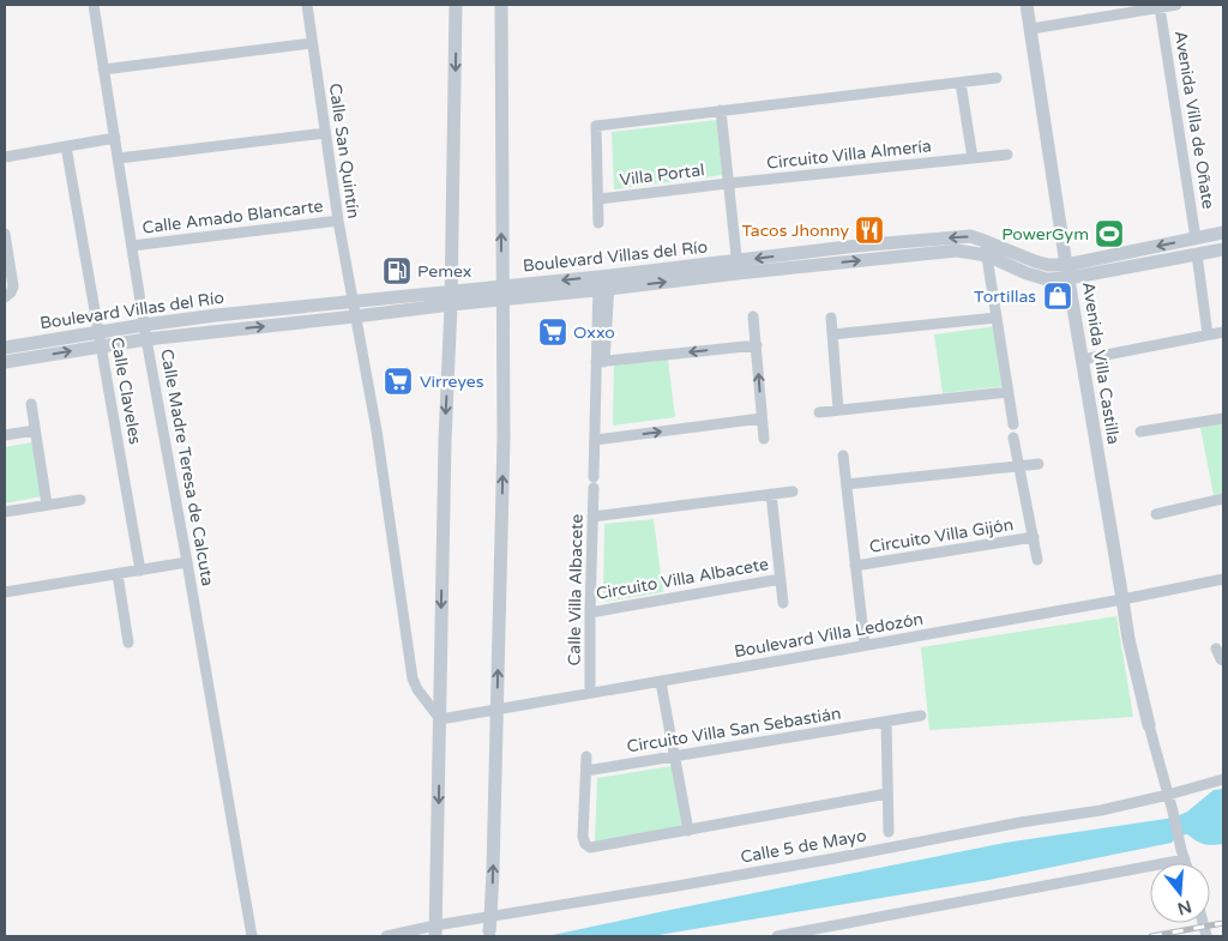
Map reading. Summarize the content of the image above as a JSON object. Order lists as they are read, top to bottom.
{
  "streets": {
    "street": [
      "Avenida Villa de Oñate",
      "Calle San Quintín",
      "Circuito Villa Almería",
      "Villa Portal",
      "Calle Amado Blancarte",
      "Boulevard Villas del Río",
      "Avenida Villa Castilla",
      "Calle Claveles",
      "Calle Madre Teresa de Calcuta",
      "Circuito Villa Gijón",
      "Circuito Villa Albacete",
      "Calle Villa Albacete",
      "Boulevard Villa Ledozón",
      "Circuito Villa San Sebastián",
      "Calle 5 de Mayo"
    ]
  },
  "crossings": [
    ["Avenida Villa de Oñate", "Boulevard Villas del Río"],
    ["Calle San Quintín", "Calle Amado Blancarte"],
    ["Calle San Quintín", "Boulevard Villas del Río"],
    ["Calle San Quintín", "Boulevard Villa Ledozón"],
    ["Circuito Villa Almería", "Villa Portal"],
    ["Calle Amado Blancarte", "Calle Madre Teresa de Calcuta"],
    ["Boulevard Villas del Río", "Avenida Villa Castilla"],
    ["Boulevard Villas del Río", "Calle Claveles"],
    ["Boulevard Villas del Río", "Calle Madre Teresa de Calcuta"],
    ["Boulevard Villas del Río", "Calle Villa Albacete"],
    ["Avenida Villa Castilla", "Boulevard Villa Ledozón"],
    ["Circuito Villa Gijón", "Boulevard Villa Ledozón"],
    ["Circuito Villa Albacete", "Calle Villa Albacete"],
    ["Calle Villa Albacete", "Boulevard Villa Ledozón"]
  ],
  "places": {
    "restaurant": ["Tacos Jhonny"],
    "sports": ["PowerGym"],
    "fuel station": ["Pemex"],
    "shop": ["Tortillas"],
    "supermarket": ["Oxxo", "Virreyes"]
  },
  "north": "bottom"
}
